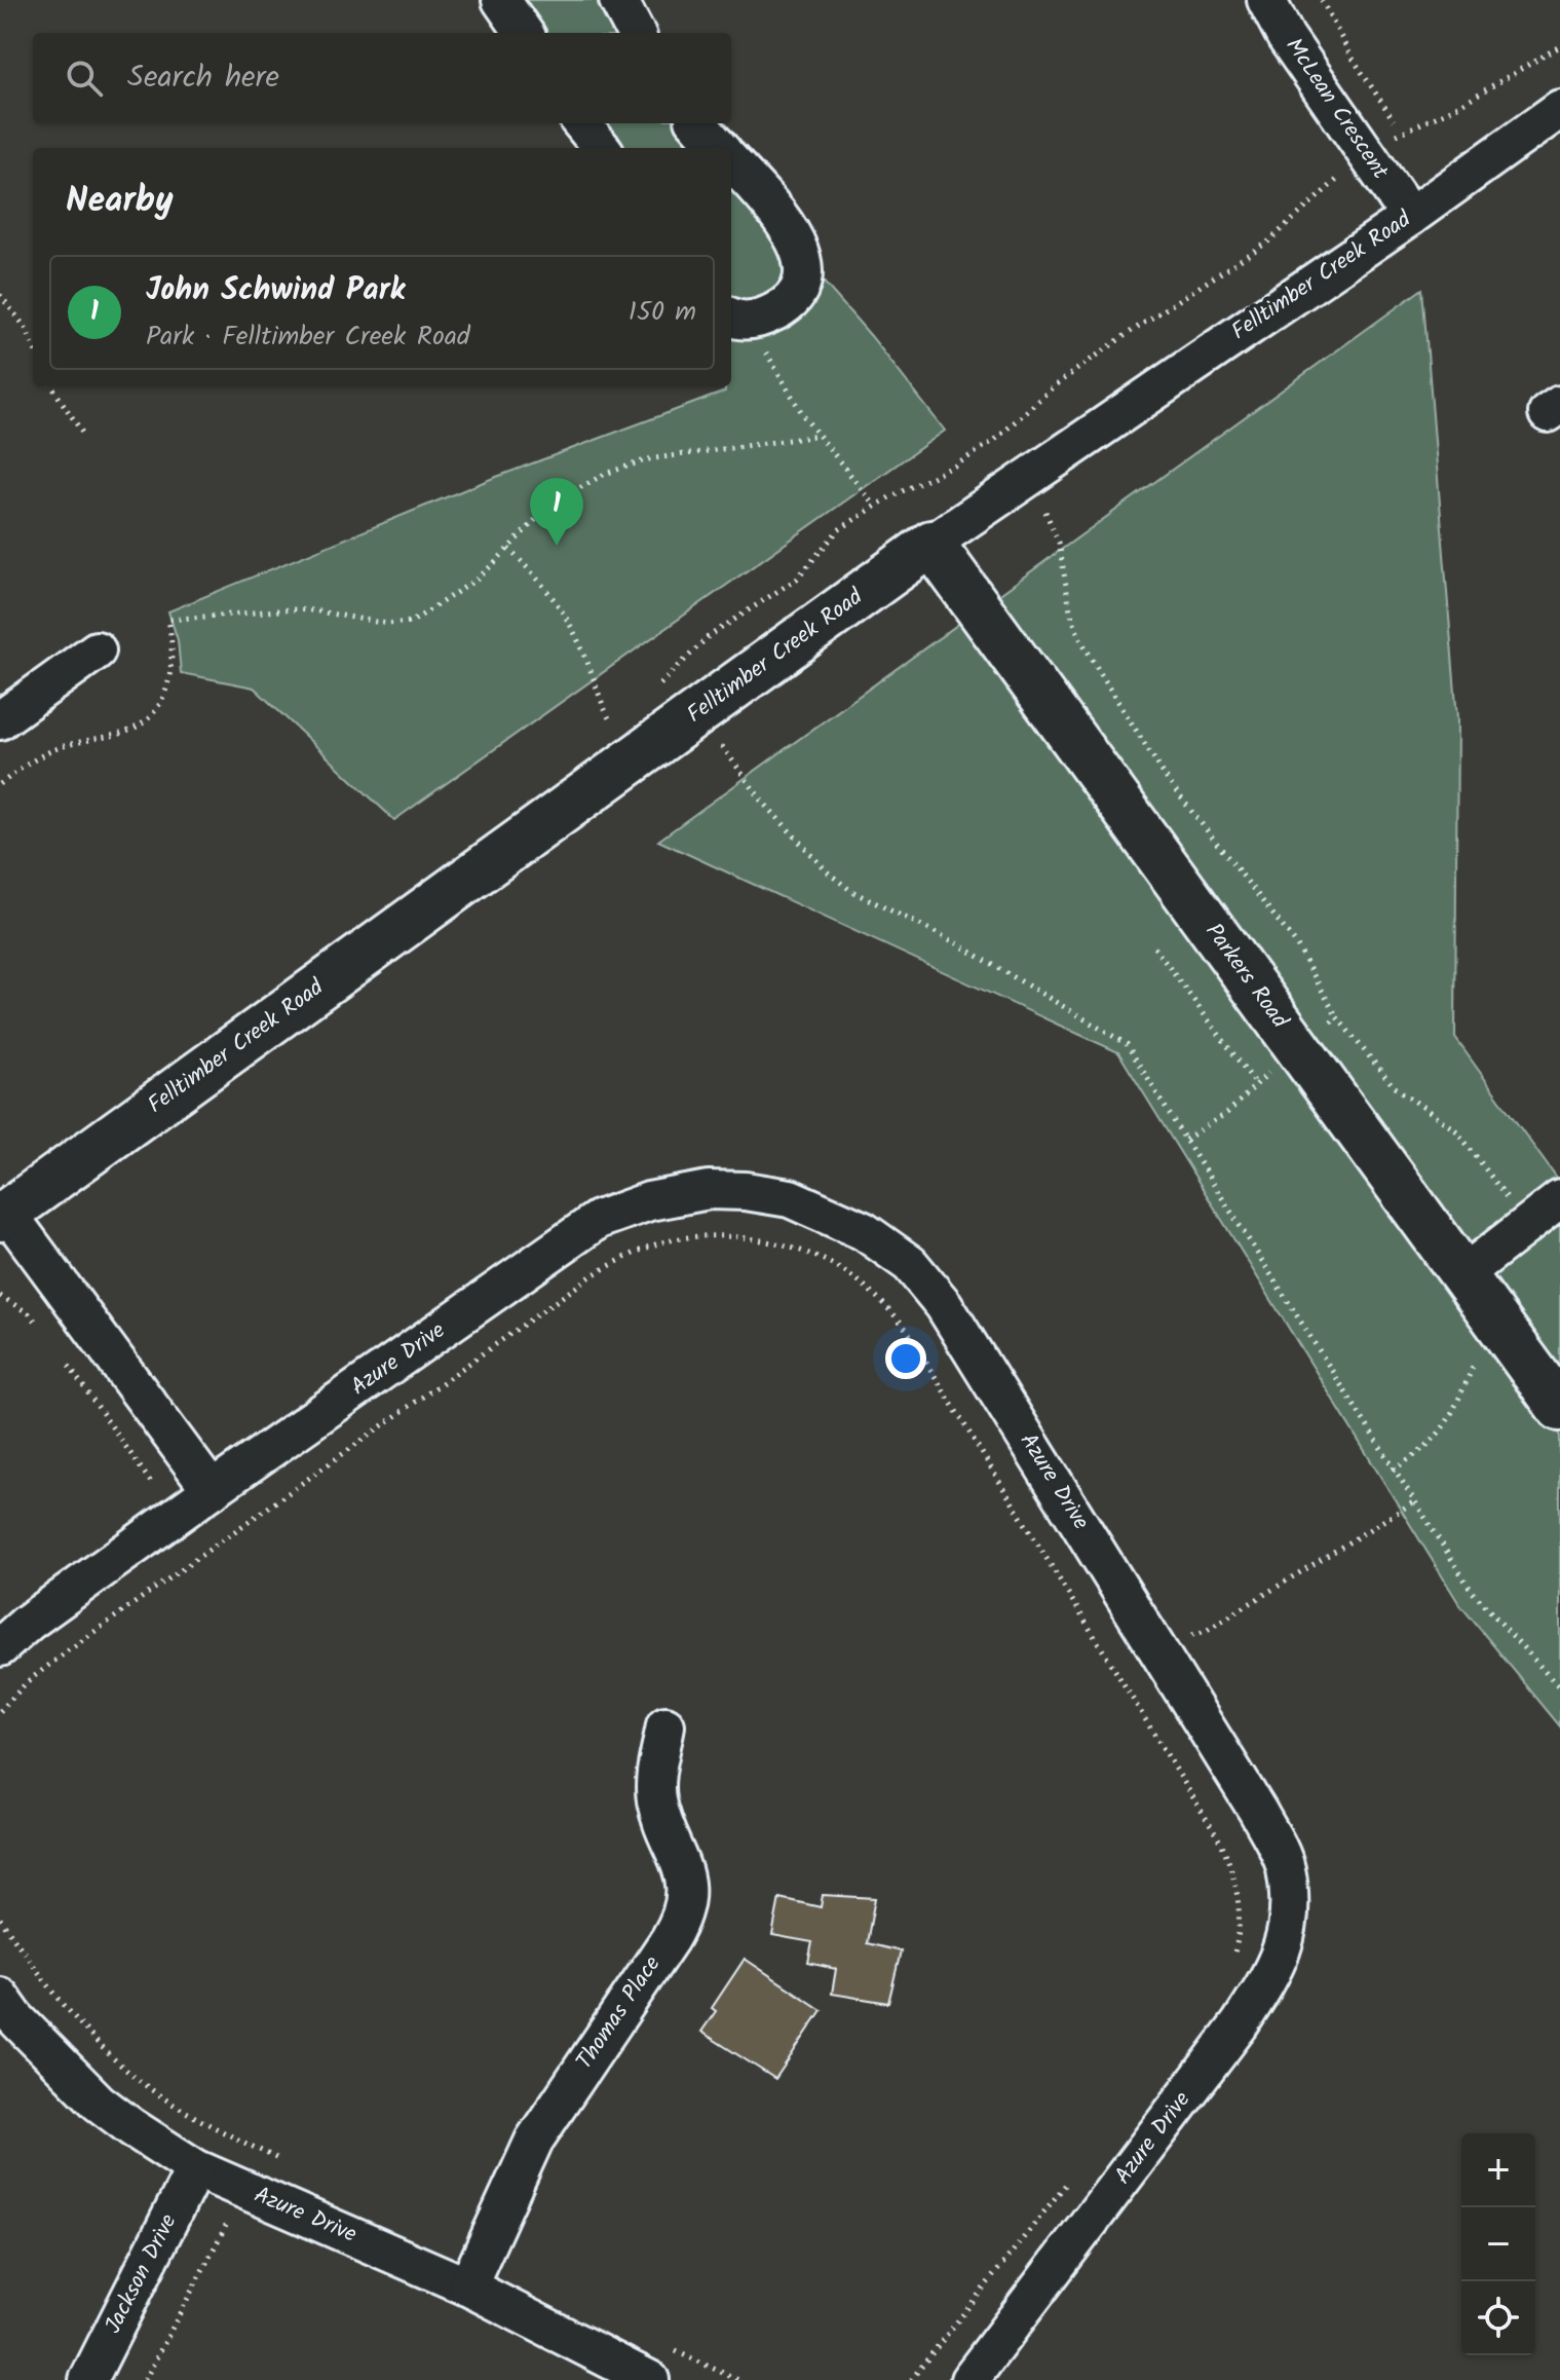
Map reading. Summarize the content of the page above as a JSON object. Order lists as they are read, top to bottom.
{
  "streets": {
    "main road": ["Felltimber Creek Road", "Parkers Road"],
    "street": [
      "McLean Crescent",
      "Azure Drive",
      "Thomas Place",
      "Jackson Drive"
    ]
  },
  "crossings": [
    ["McLean Crescent", "Felltimber Creek Road"],
    ["Felltimber Creek Road", "Parkers Road"],
    ["Azure Drive", "Thomas Place"],
    ["Azure Drive", "Jackson Drive"]
  ],
  "page": {
    "search": "Search here",
    "heading": "Nearby",
    "list": [
      {
        "mark": "1",
        "name": "John Schwind Park",
        "note": "Park · Felltimber Creek Road",
        "value": "150 m"
      }
    ],
    "pins": "1",
    "map_buttons": ["+", "−"]
  }
}
